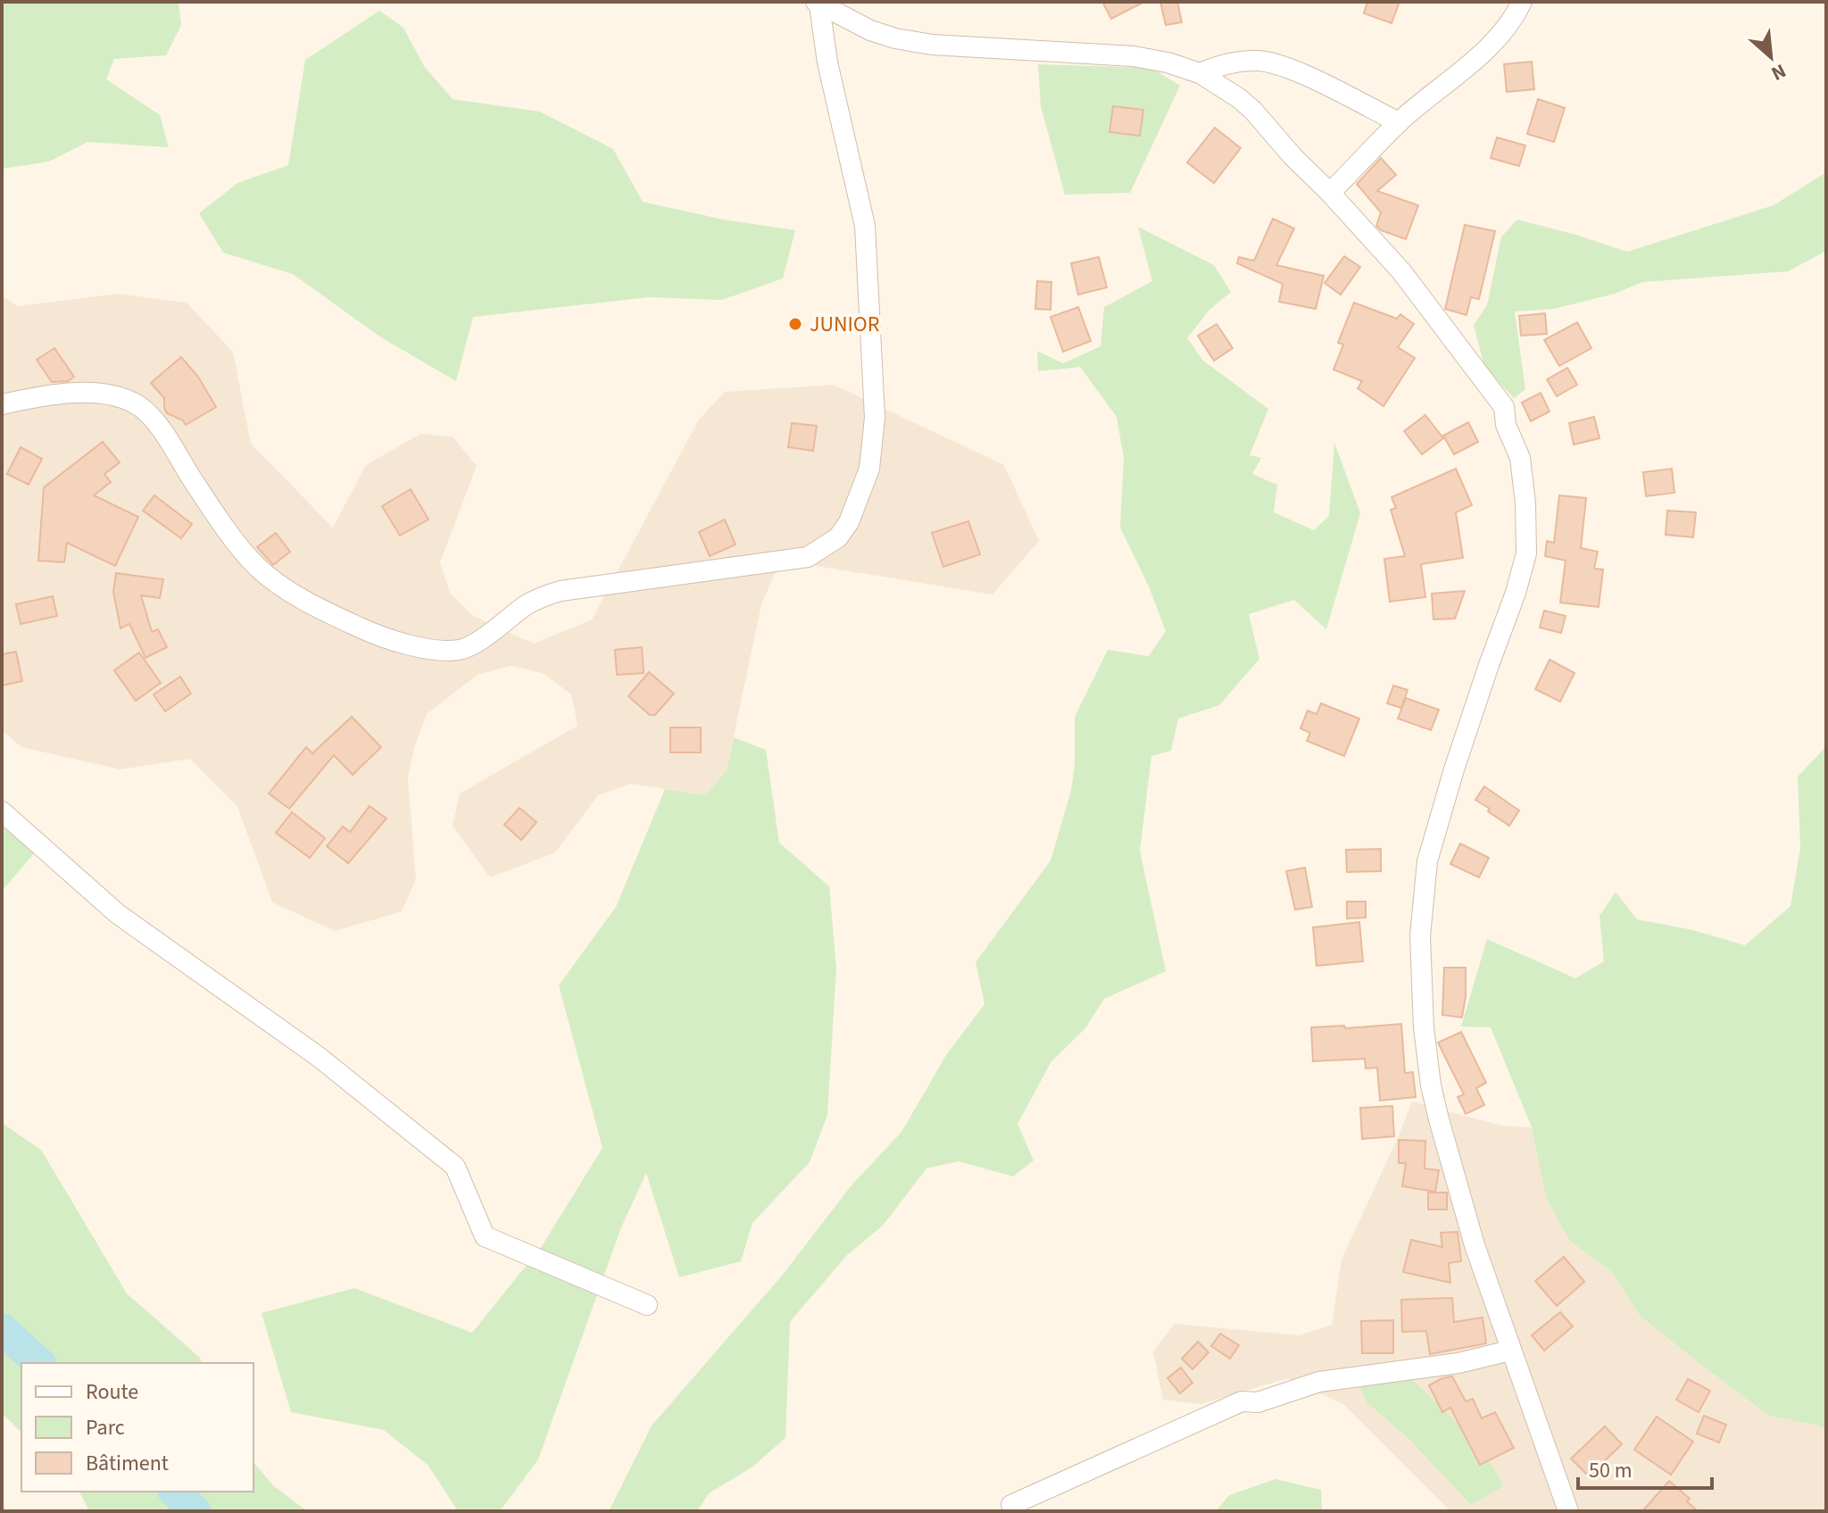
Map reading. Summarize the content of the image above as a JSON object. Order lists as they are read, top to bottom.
{
  "places": ["JUNIOR"],
  "legend": ["Route", "Parc", "Bâtiment"],
  "scale_bar": "50 m",
  "north": "bottom right"
}
